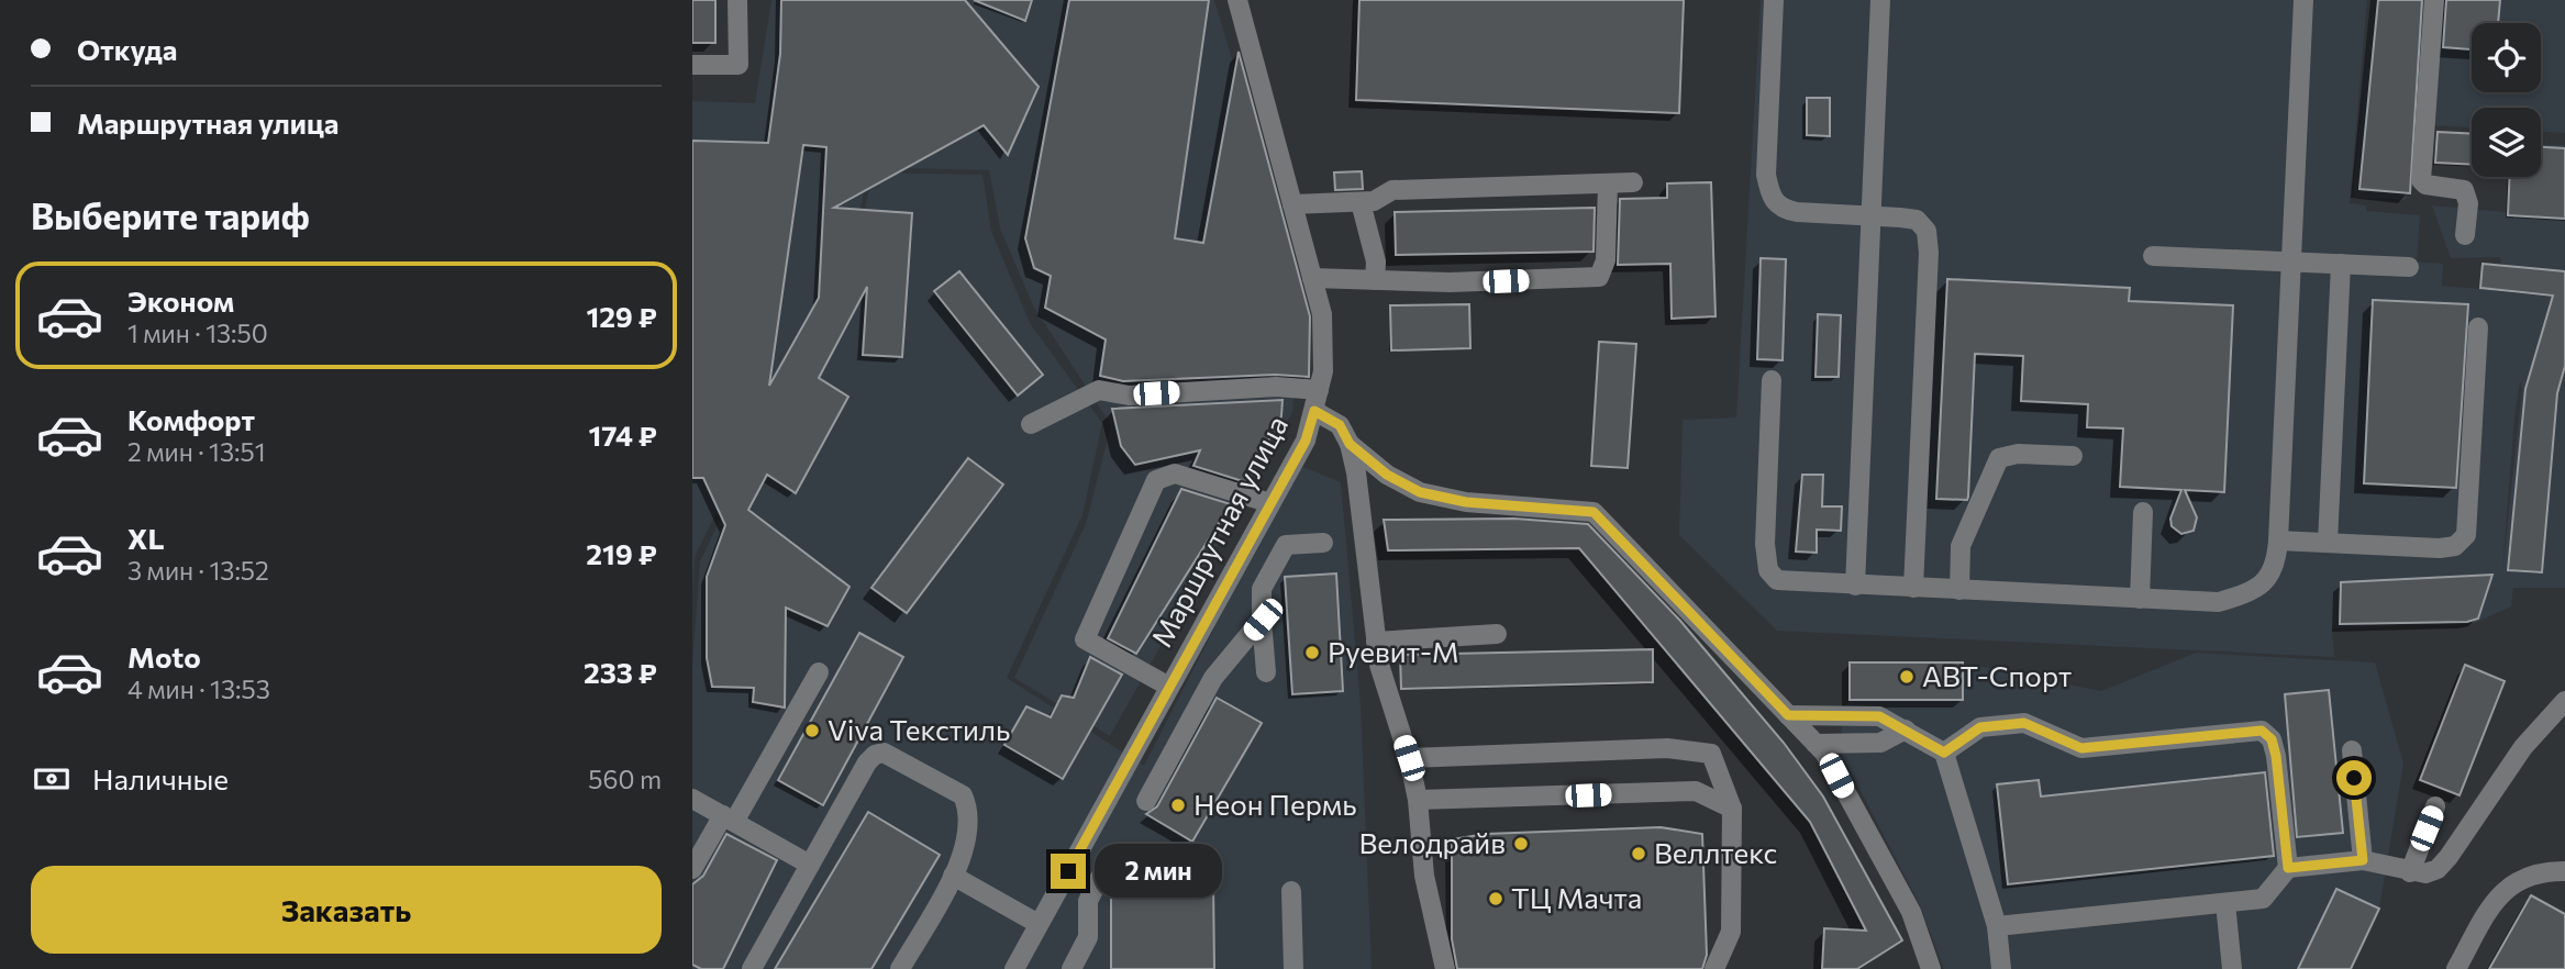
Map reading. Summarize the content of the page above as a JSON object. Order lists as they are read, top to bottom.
{
  "streets": {
    "street": ["Маршрутная улица"]
  },
  "places": [
    "Руевит-М",
    "АВТ-Спорт",
    "Viva Текстиль",
    "Неон Пермь",
    "Велодрайв",
    "Веллтекс",
    "ТЦ Мачта"
  ],
  "page": {
    "banner": ["Откуда", "Маршрутная улица"],
    "heading": "Выберите тариф",
    "list": [
      {
        "name": "Эконом",
        "note": "1 мин · 13:50",
        "value": "129 ₽"
      },
      {
        "name": "Комфорт",
        "note": "2 мин · 13:51",
        "value": "174 ₽"
      },
      {
        "name": "XL",
        "note": "3 мин · 13:52",
        "value": "219 ₽"
      },
      {
        "name": "Moto",
        "note": "4 мин · 13:53",
        "value": "233 ₽"
      }
    ],
    "pay": ["Наличные", "560 m"],
    "bubble": "2 мин",
    "buttons": "Заказать"
  }
}
